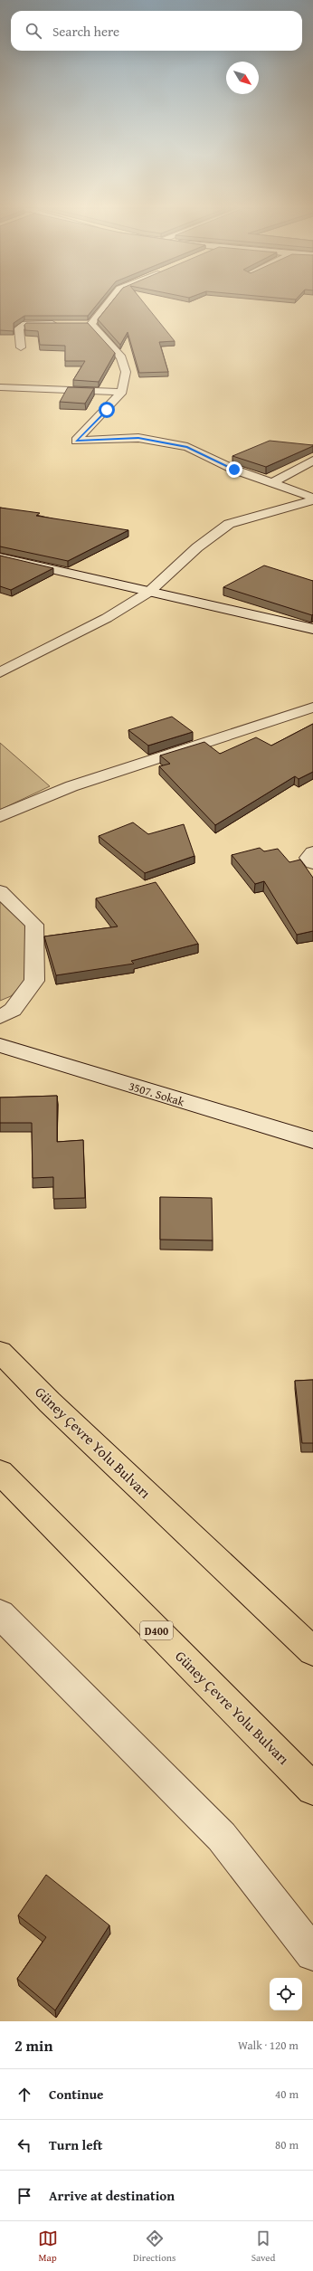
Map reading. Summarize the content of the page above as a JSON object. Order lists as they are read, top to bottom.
{
  "streets": {
    "highway": ["Güney Çevre Yolu Bulvarı", "D400"],
    "street": ["3507. Sokak"]
  },
  "north": "bottom right",
  "page": {
    "search": "Search here",
    "heading": ["2 min", "Walk · 120 m"],
    "list": [
      ["Continue", "40 m"],
      ["Turn left", "80 m"],
      "Arrive at destination"
    ],
    "nav": ["Map", "Directions", "Saved"]
  }
}
